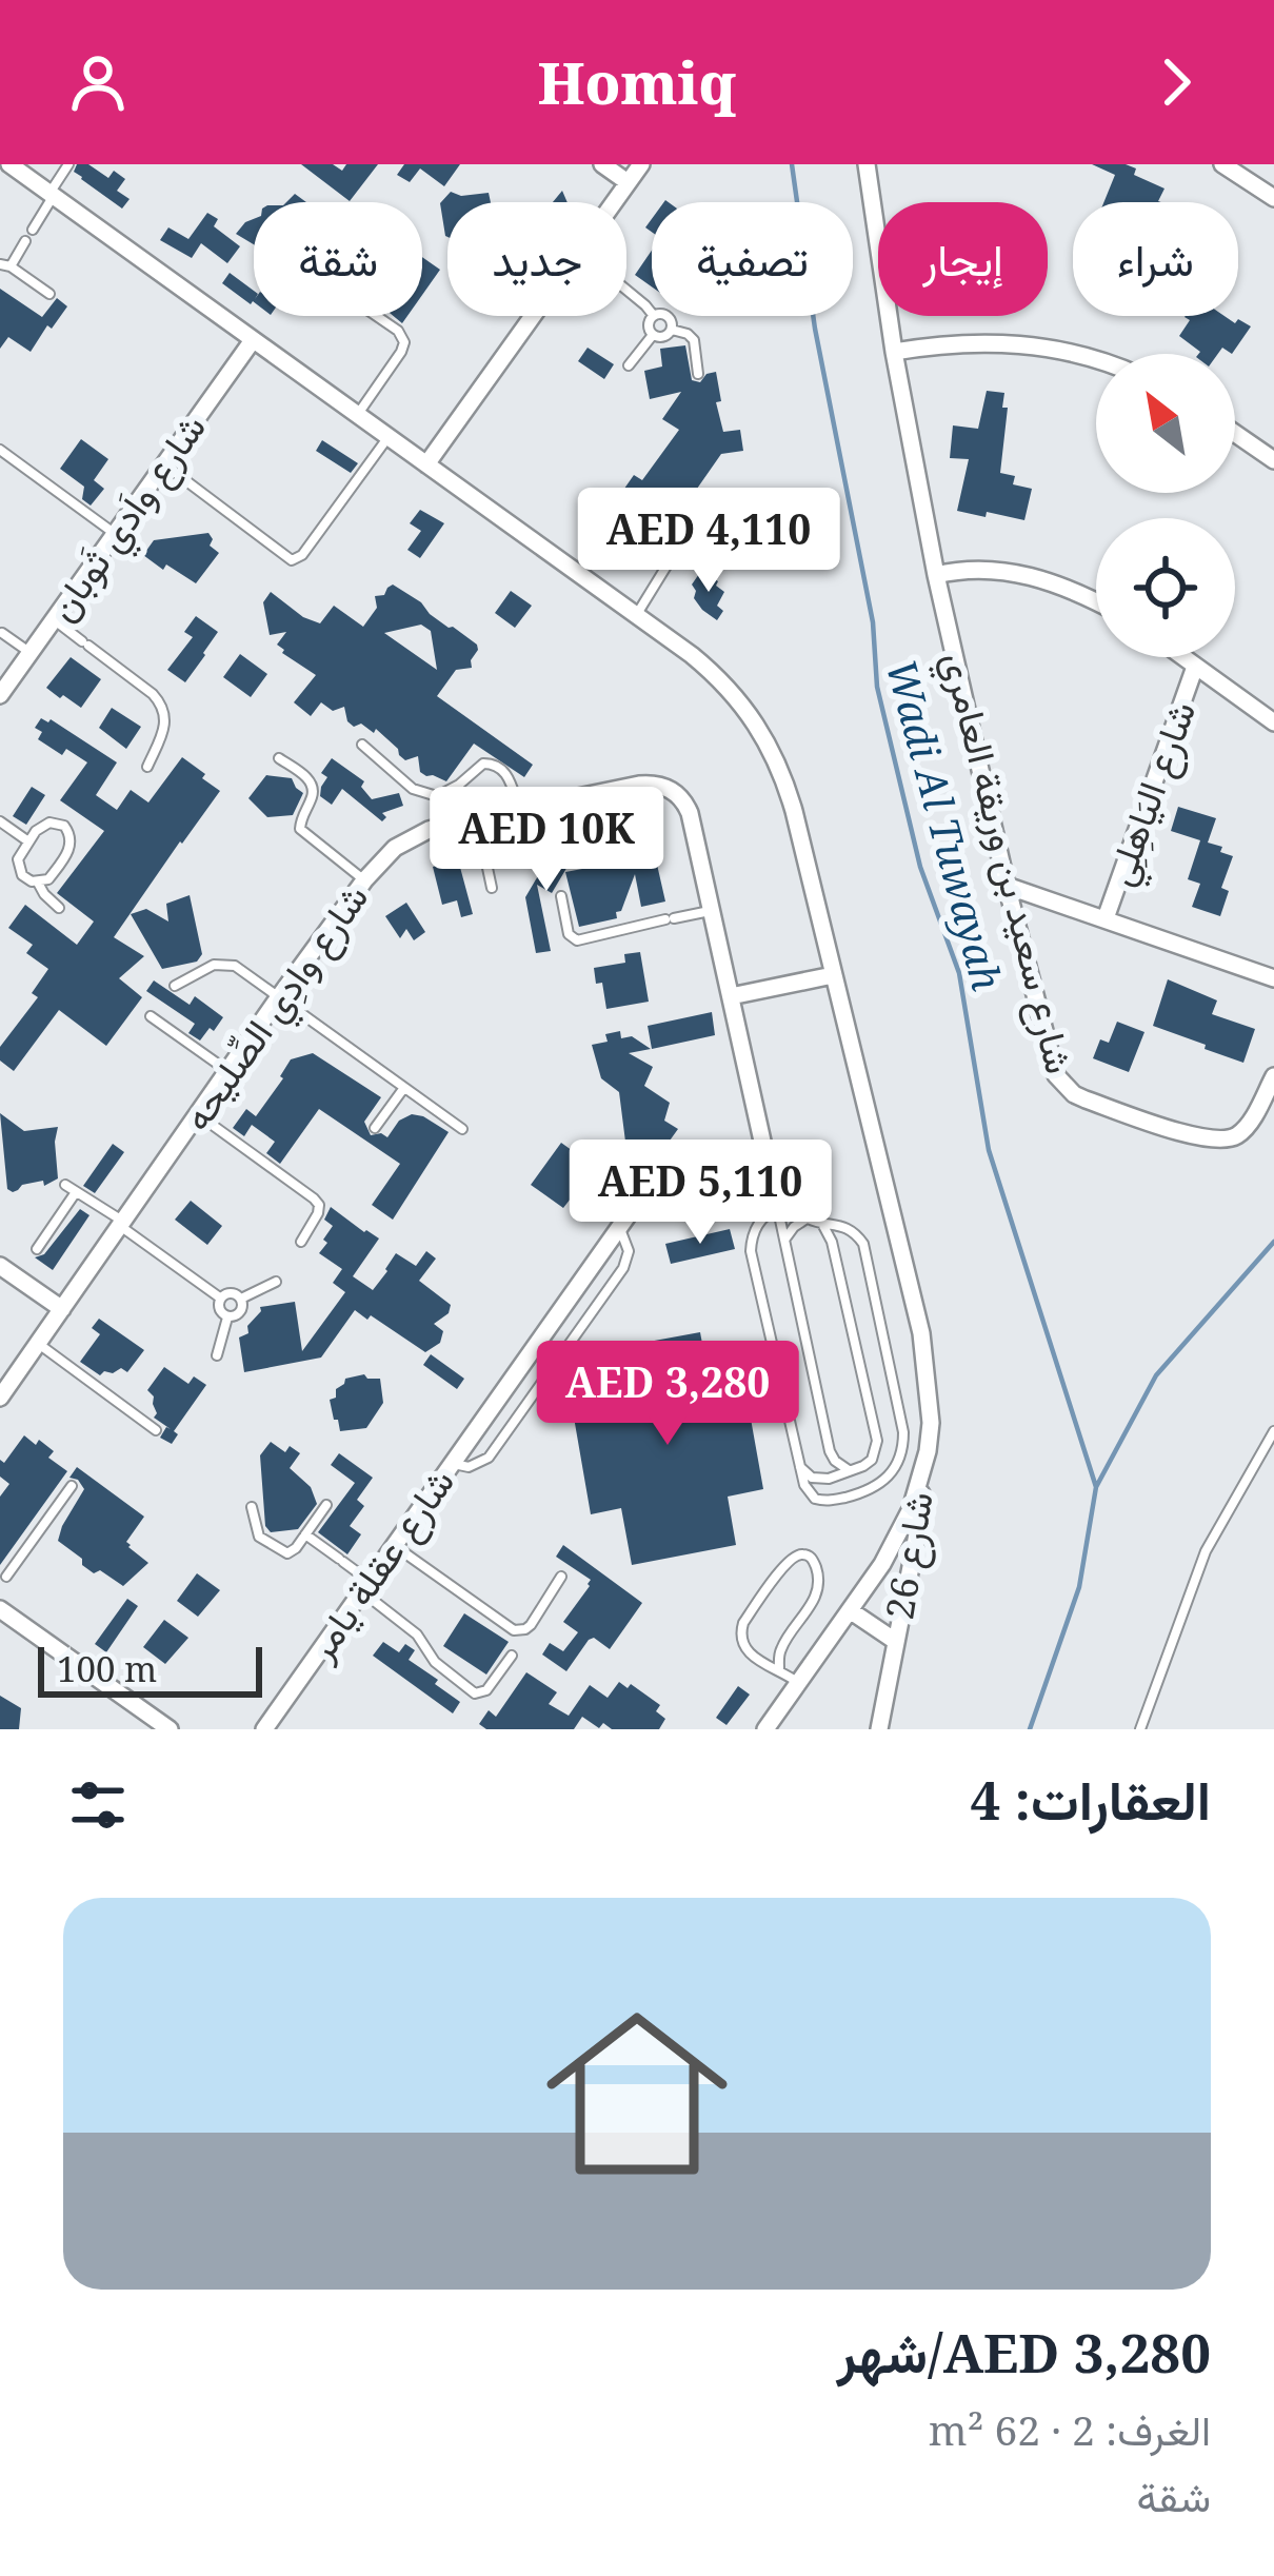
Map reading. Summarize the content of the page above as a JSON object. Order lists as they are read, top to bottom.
{
  "streets": {
    "street": [
      "شارع واَدي ثَوبان",
      "شارع اليَاهِلِي",
      "شارع سعيد بن وريقة العامري",
      "شارع وادِي الصِّليحه",
      "شارع 26",
      "شارع عقلة يامر"
    ]
  },
  "crossings": [
    ["شارع وادِي الصِّليحه", "شارع عقلة يامر"]
  ],
  "water": ["Wadi Al Tuwayah"],
  "scale_bar": "100 m",
  "north": "top left",
  "page": {
    "header": "Homiq",
    "chip": [
      "شراء",
      "إيجار",
      "تصفية",
      "جديد",
      "شقة"
    ],
    "price": [
      "AED 4,110",
      "AED 10K",
      "AED 5,110",
      "AED 3,280"
    ],
    "scale": "100 m",
    "heading": "العقارات: 4",
    "list": [
      {
        "name": "AED 3,280/شهر",
        "note": "الغرف: 2 · 62 m² · شقة"
      }
    ]
  }
}
